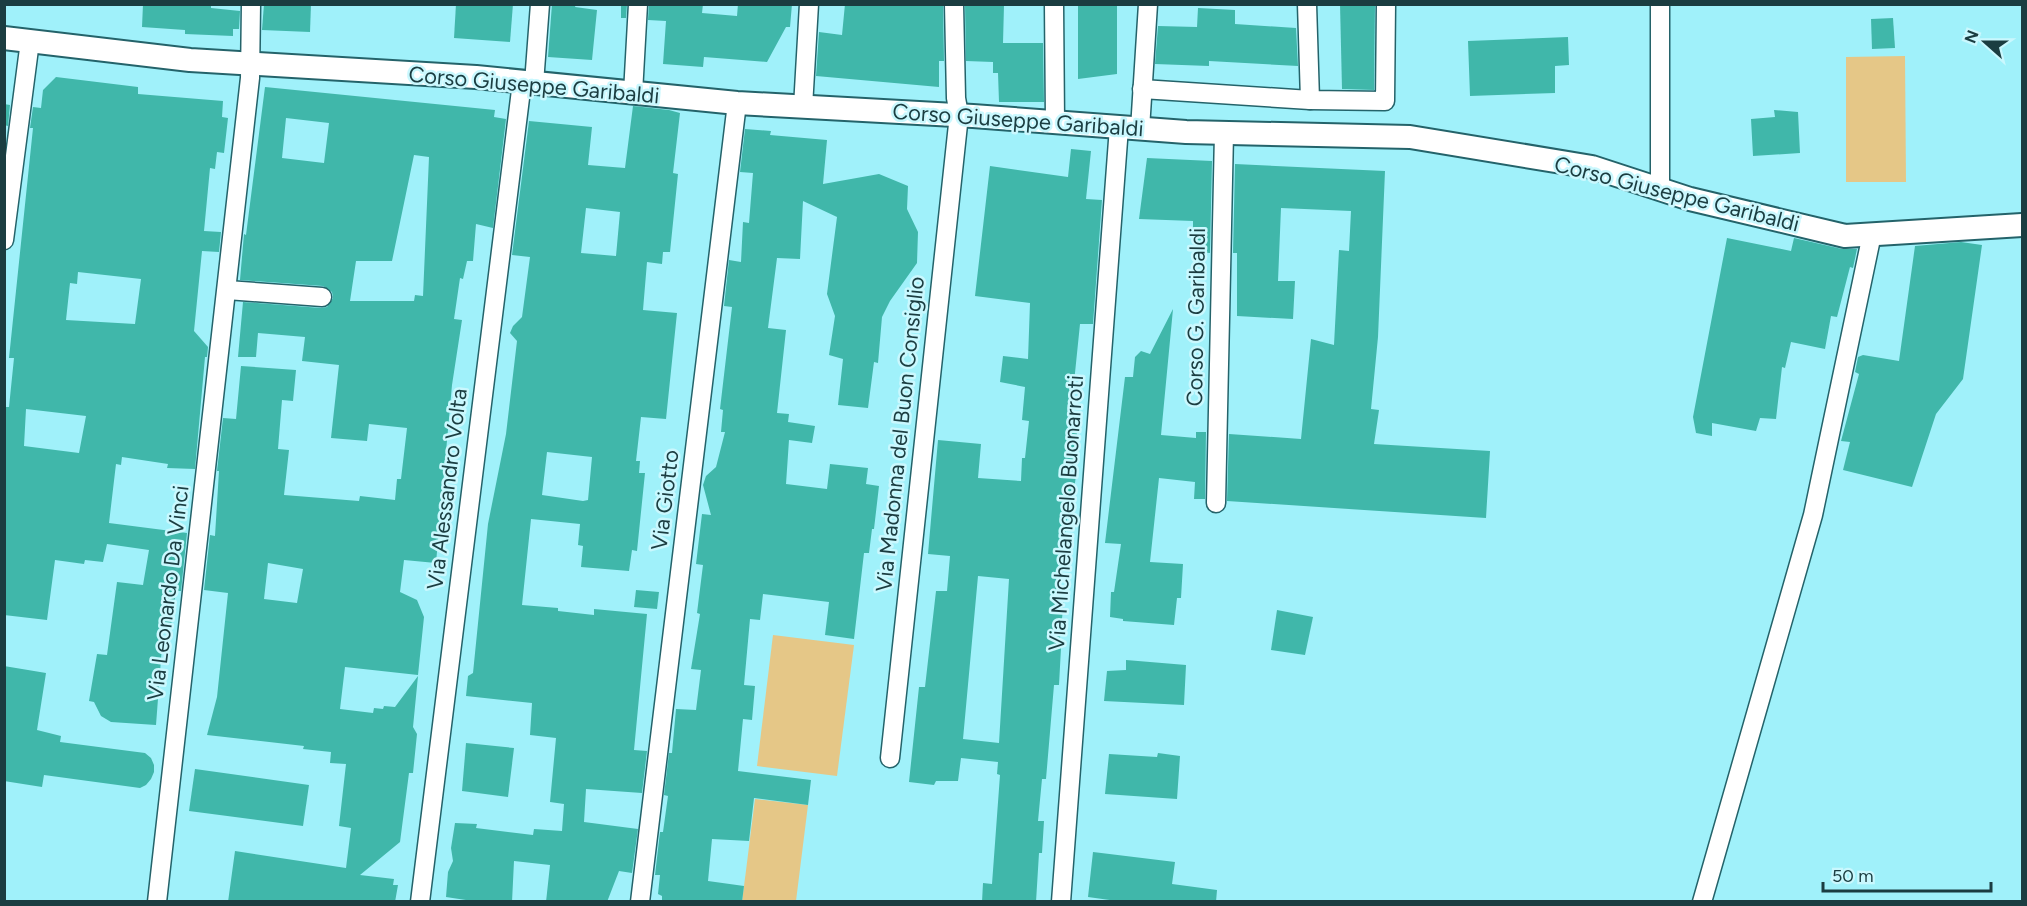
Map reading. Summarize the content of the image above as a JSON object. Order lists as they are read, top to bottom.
{
  "streets": {
    "street": [
      "Corso Giuseppe Garibaldi",
      "Corso G. Garibaldi",
      "Via Madonna del Buon Consiglio",
      "Via Alessandro Volta",
      "Via Giotto",
      "Via Michelangelo Buonarroti",
      "Via Leonardo Da Vinci"
    ]
  },
  "crossings": [
    ["Corso Giuseppe Garibaldi", "Corso G. Garibaldi"],
    ["Corso Giuseppe Garibaldi", "Via Madonna del Buon Consiglio"],
    ["Corso Giuseppe Garibaldi", "Via Alessandro Volta"],
    ["Corso Giuseppe Garibaldi", "Via Giotto"],
    ["Corso Giuseppe Garibaldi", "Via Michelangelo Buonarroti"],
    ["Corso Giuseppe Garibaldi", "Via Leonardo Da Vinci"]
  ],
  "scale_bar": "50 m",
  "north": "left"
}
